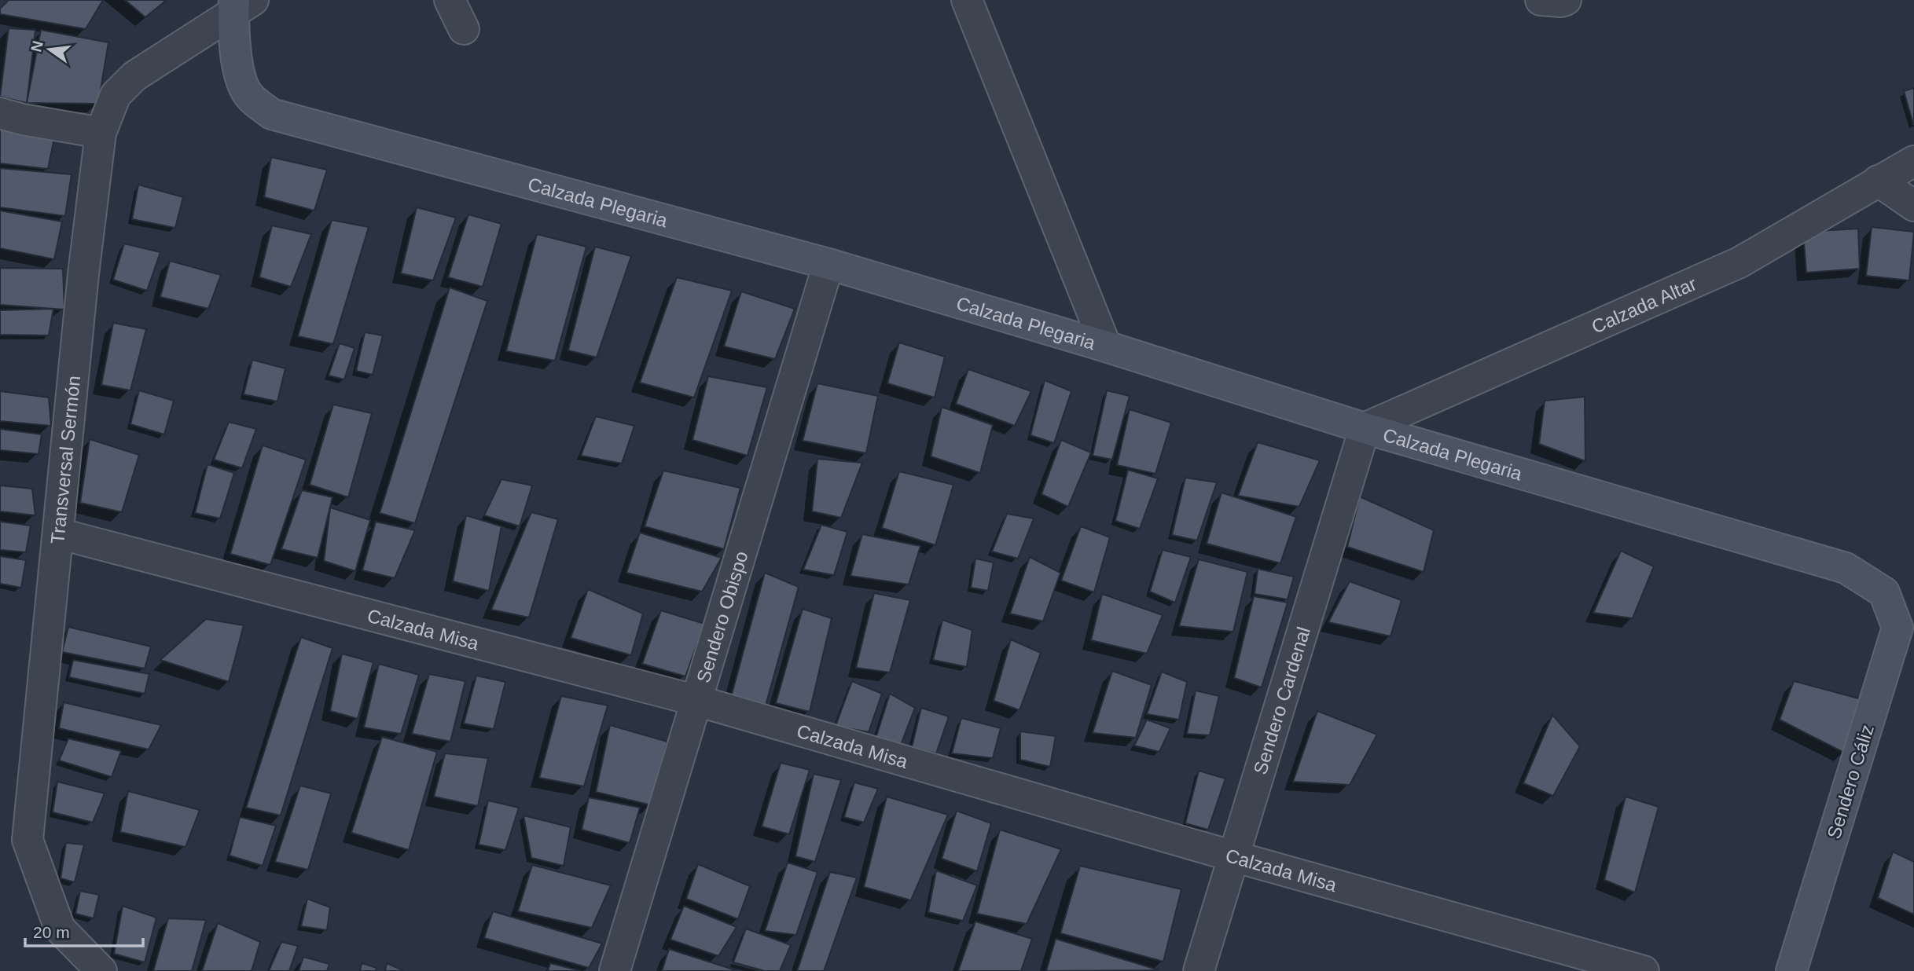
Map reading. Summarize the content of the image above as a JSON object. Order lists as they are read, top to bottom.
{
  "streets": {
    "street": [
      "Calzada Plegaria",
      "Calzada Altar",
      "Transversal Sermón",
      "Sendero Obispo",
      "Calzada Misa",
      "Sendero Cardenal",
      "Sendero Cáliz"
    ]
  },
  "crossings": [
    ["Calzada Plegaria", "Calzada Altar"],
    ["Calzada Plegaria", "Transversal Sermón"],
    ["Calzada Plegaria", "Sendero Obispo"],
    ["Calzada Plegaria", "Sendero Cardenal"],
    ["Calzada Plegaria", "Sendero Cáliz"],
    ["Calzada Altar", "Sendero Cardenal"],
    ["Transversal Sermón", "Calzada Misa"],
    ["Sendero Obispo", "Calzada Misa"],
    ["Calzada Misa", "Sendero Cardenal"]
  ],
  "scale_bar": "20 m",
  "north": "left"
}
